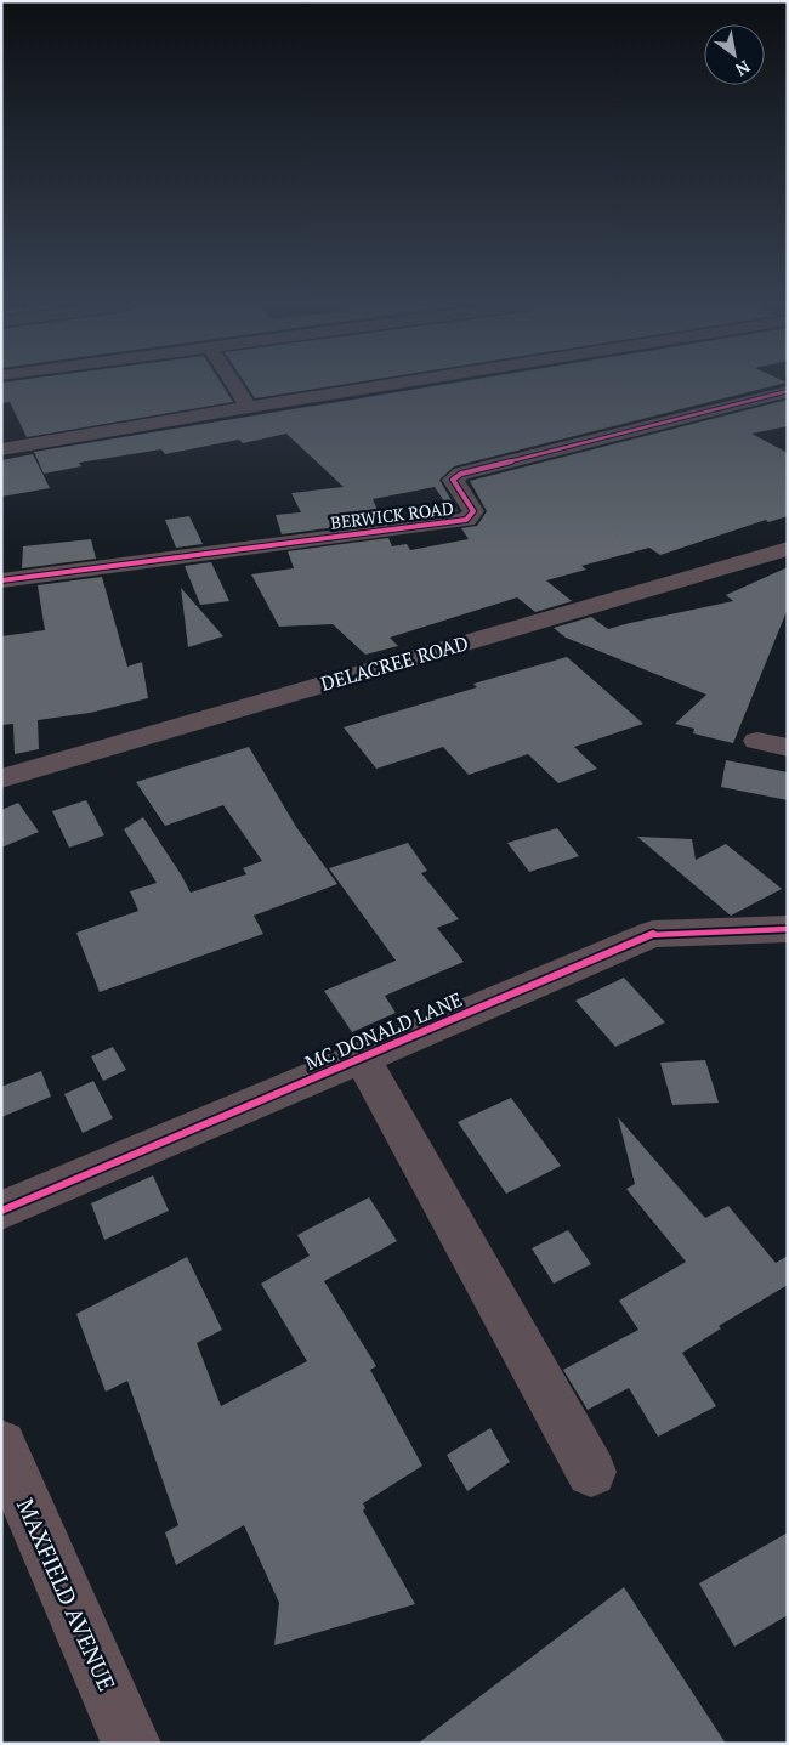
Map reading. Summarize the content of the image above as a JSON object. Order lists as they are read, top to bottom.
{
  "streets": {
    "main road": ["MAXFIELD AVENUE"],
    "street": ["BERWICK ROAD", "DELACREE ROAD", "MC DONALD LANE"]
  },
  "north": "bottom right"
}
